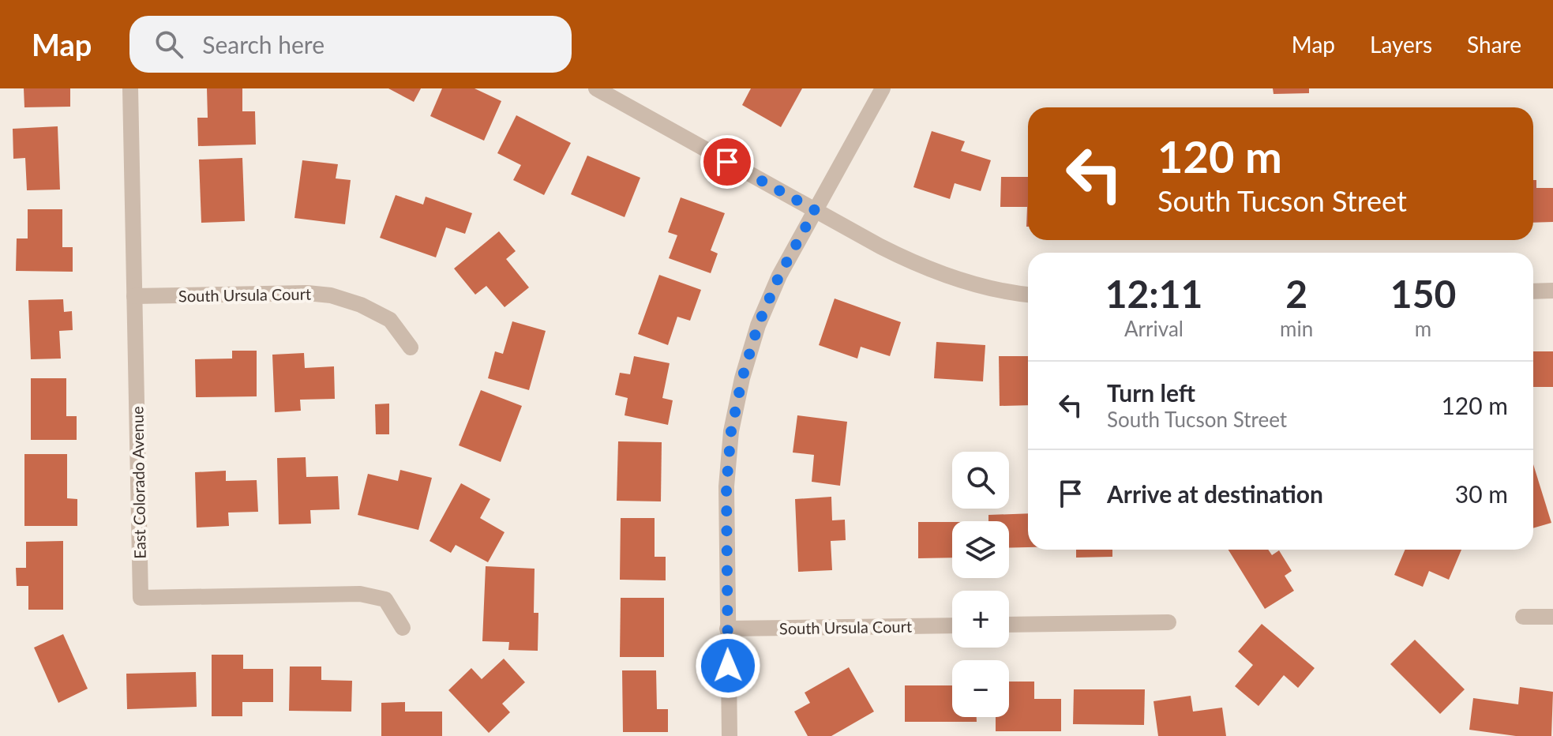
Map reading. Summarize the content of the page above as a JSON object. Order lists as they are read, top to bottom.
{
  "streets": {
    "street": ["South Ursula Court", "East Colorado Avenue"]
  },
  "crossings": [
    ["South Ursula Court", "East Colorado Avenue"]
  ],
  "page": {
    "header": "Map",
    "search": "Search here",
    "nav": ["Map", "Layers", "Share"],
    "turn": ["120 m", "South Tucson Street"],
    "eta": [
      "12:11",
      "Arrival",
      "2",
      "min",
      "150",
      "m"
    ],
    "list": [
      {
        "name": "Turn left",
        "note": "South Tucson Street",
        "value": "120 m"
      },
      {
        "name": "Arrive at destination",
        "value": "30 m"
      }
    ],
    "map_buttons": ["+", "−"]
  }
}
